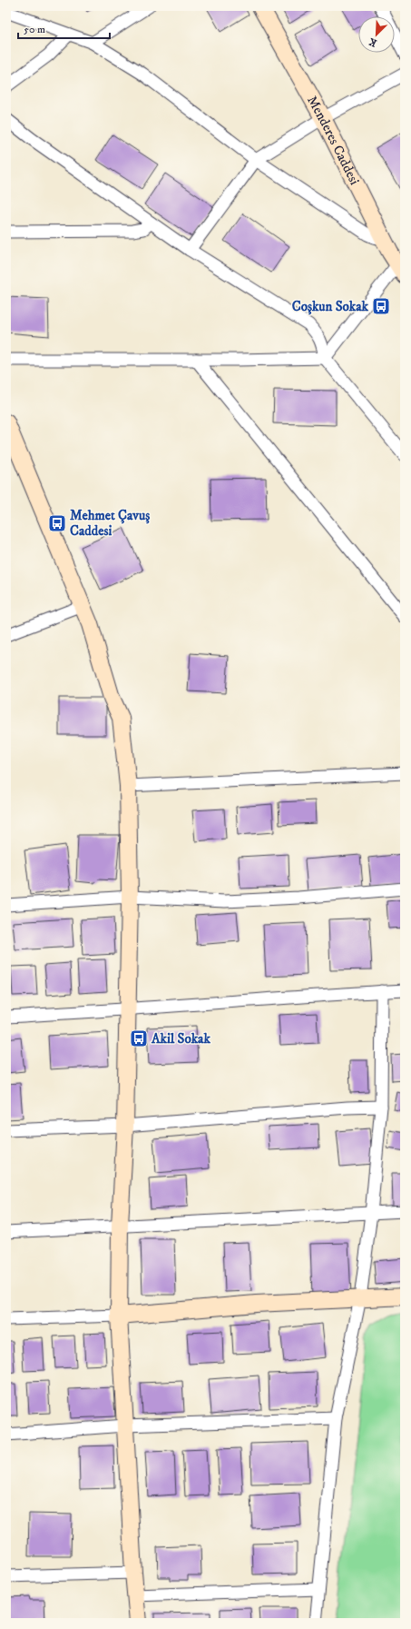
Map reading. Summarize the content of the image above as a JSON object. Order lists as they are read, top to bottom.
{
  "streets": {
    "street": ["Menderes Caddesi"]
  },
  "places": {
    "bus stop": ["Coşkun Sokak", "Mehmet Çavuş Caddesi", "Akil Sokak"]
  },
  "scale_bar": "50 m",
  "north": "bottom left"
}
